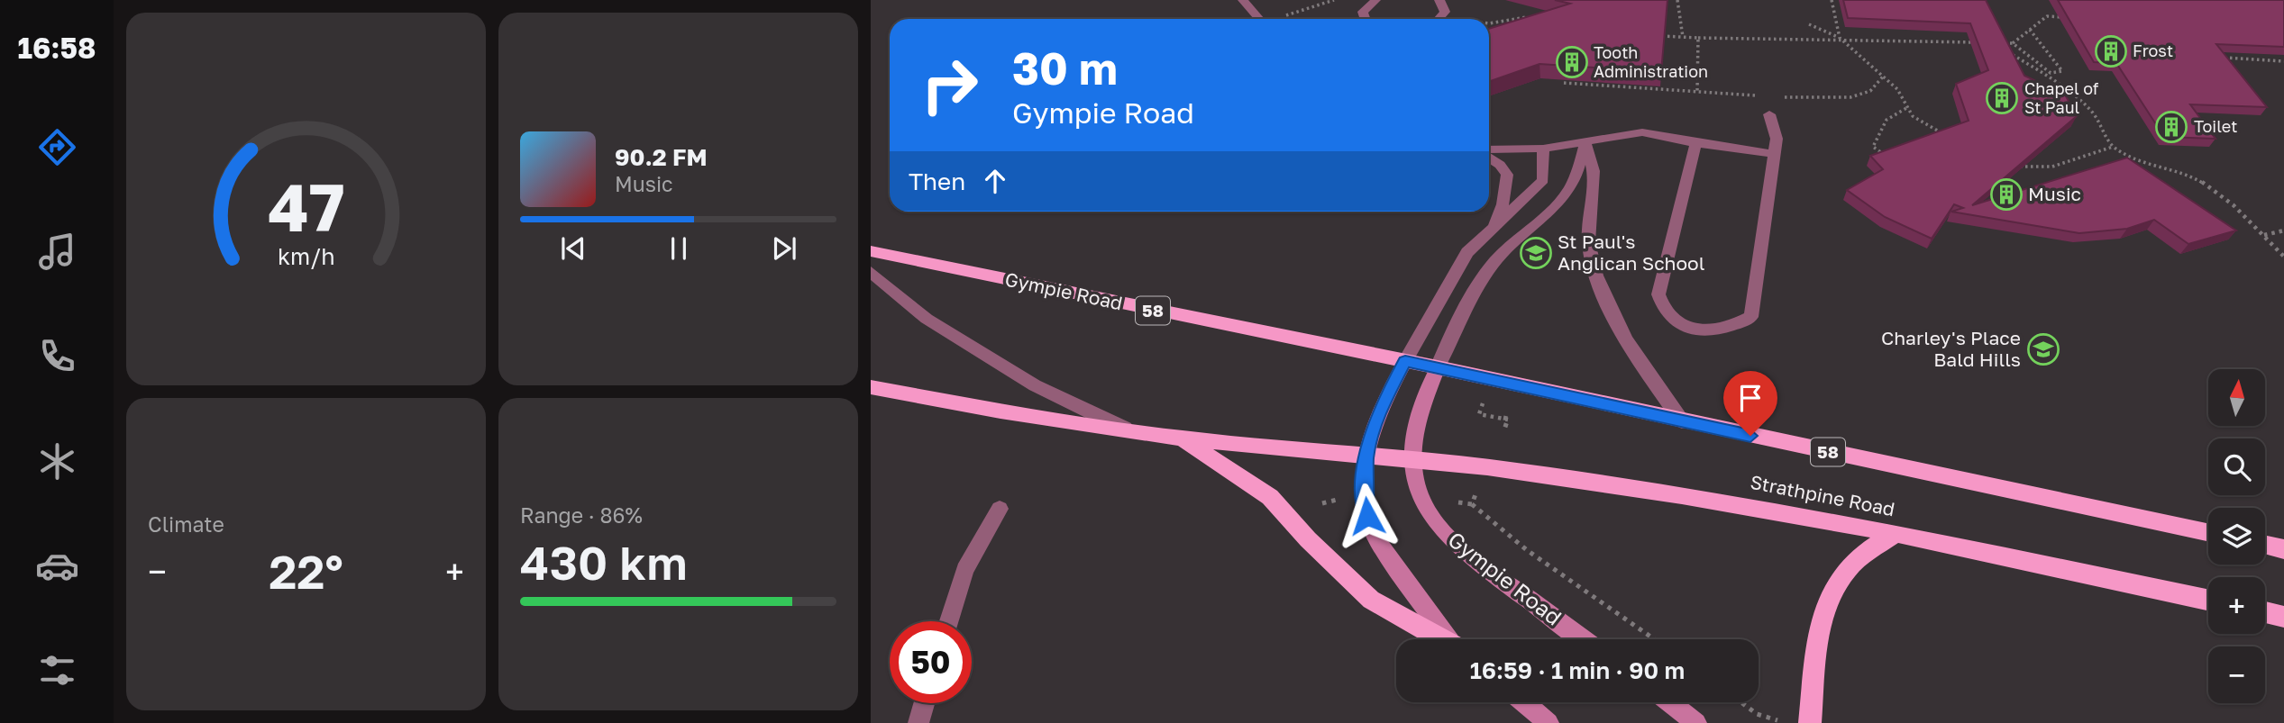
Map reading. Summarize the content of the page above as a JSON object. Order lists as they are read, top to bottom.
{
  "streets": {
    "highway": ["Gympie Road", "58", "Strathpine Road"]
  },
  "crossings": [
    ["Gympie Road", "58"],
    ["Gympie Road", "Strathpine Road"]
  ],
  "places": {
    "building": [
      "Frost",
      "Tooth Administration",
      "Chapel of St Paul",
      "Toilet",
      "Music"
    ],
    "school or university": ["St Paul's Anglican School", "Charley's Place Bald Hills"]
  },
  "north": "top",
  "page": {
    "tabs": "16:58",
    "turn": ["30 m", "Gympie Road"],
    "song": ["90.2 FM", "Music"],
    "then": "Then",
    "map_buttons": ["+", "−"],
    "tile": [
      "Climate",
      ["Range · 86%", "430 km"]
    ],
    "heat": ["−", "22°", "+"],
    "limit": "50",
    "trip": "16:59 · 1 min · 90 m",
    "gauge": ["47", "km/h"]
  }
}
